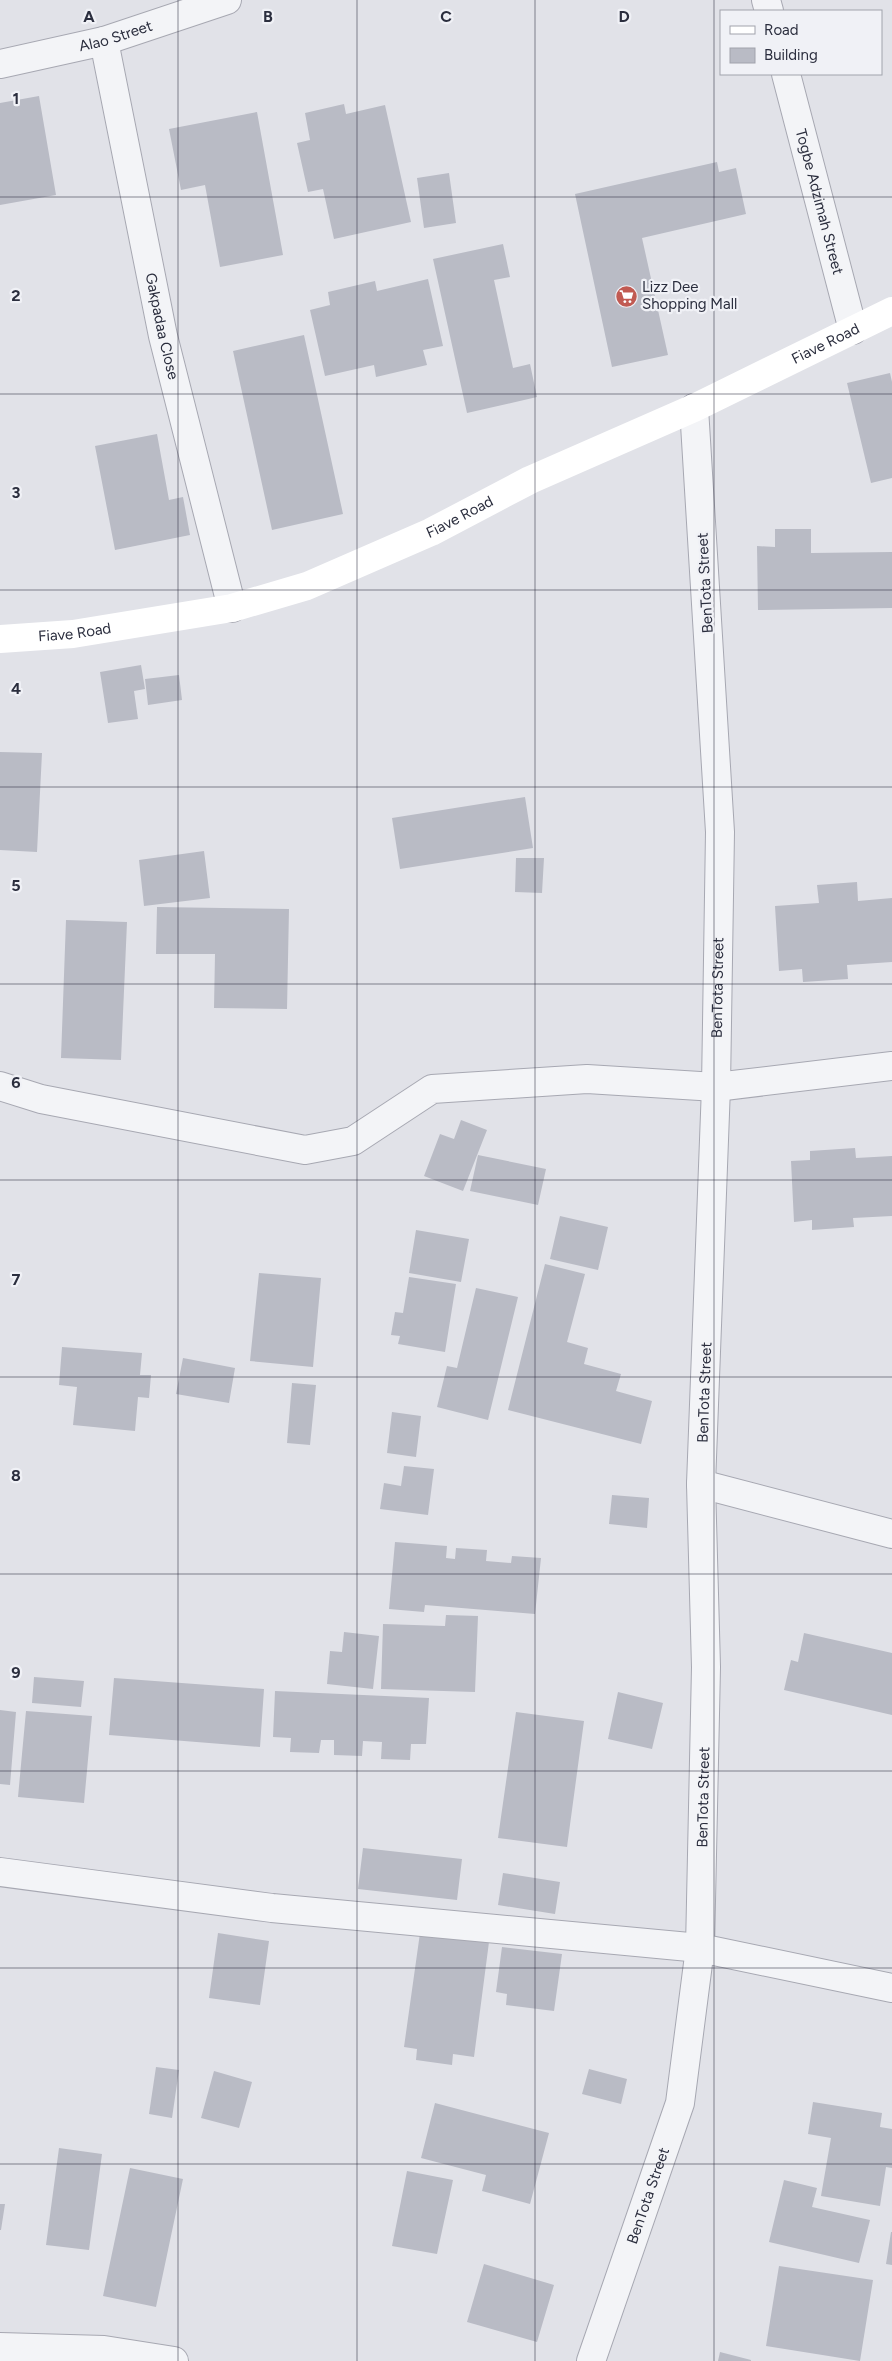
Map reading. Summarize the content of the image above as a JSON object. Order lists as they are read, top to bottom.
{
  "streets": {
    "street": [
      "Alao Street",
      "Togbe Adzimah Street",
      "Gakpadaa Close",
      "Fiave Road",
      "BenTota Street"
    ]
  },
  "crossings": [
    ["Alao Street", "Gakpadaa Close"],
    ["Togbe Adzimah Street", "Fiave Road"],
    ["Gakpadaa Close", "Fiave Road"],
    ["Fiave Road", "BenTota Street"]
  ],
  "places": {
    "supermarket": ["Lizz Dee Shopping Mall"]
  },
  "legend": ["Road", "Building"],
  "grid": {
    "columns": [
      "A",
      "B",
      "C",
      "D"
    ],
    "rows": [
      "1",
      "2",
      "3",
      "4",
      "5",
      "6",
      "7",
      "8",
      "9"
    ]
  }
}
